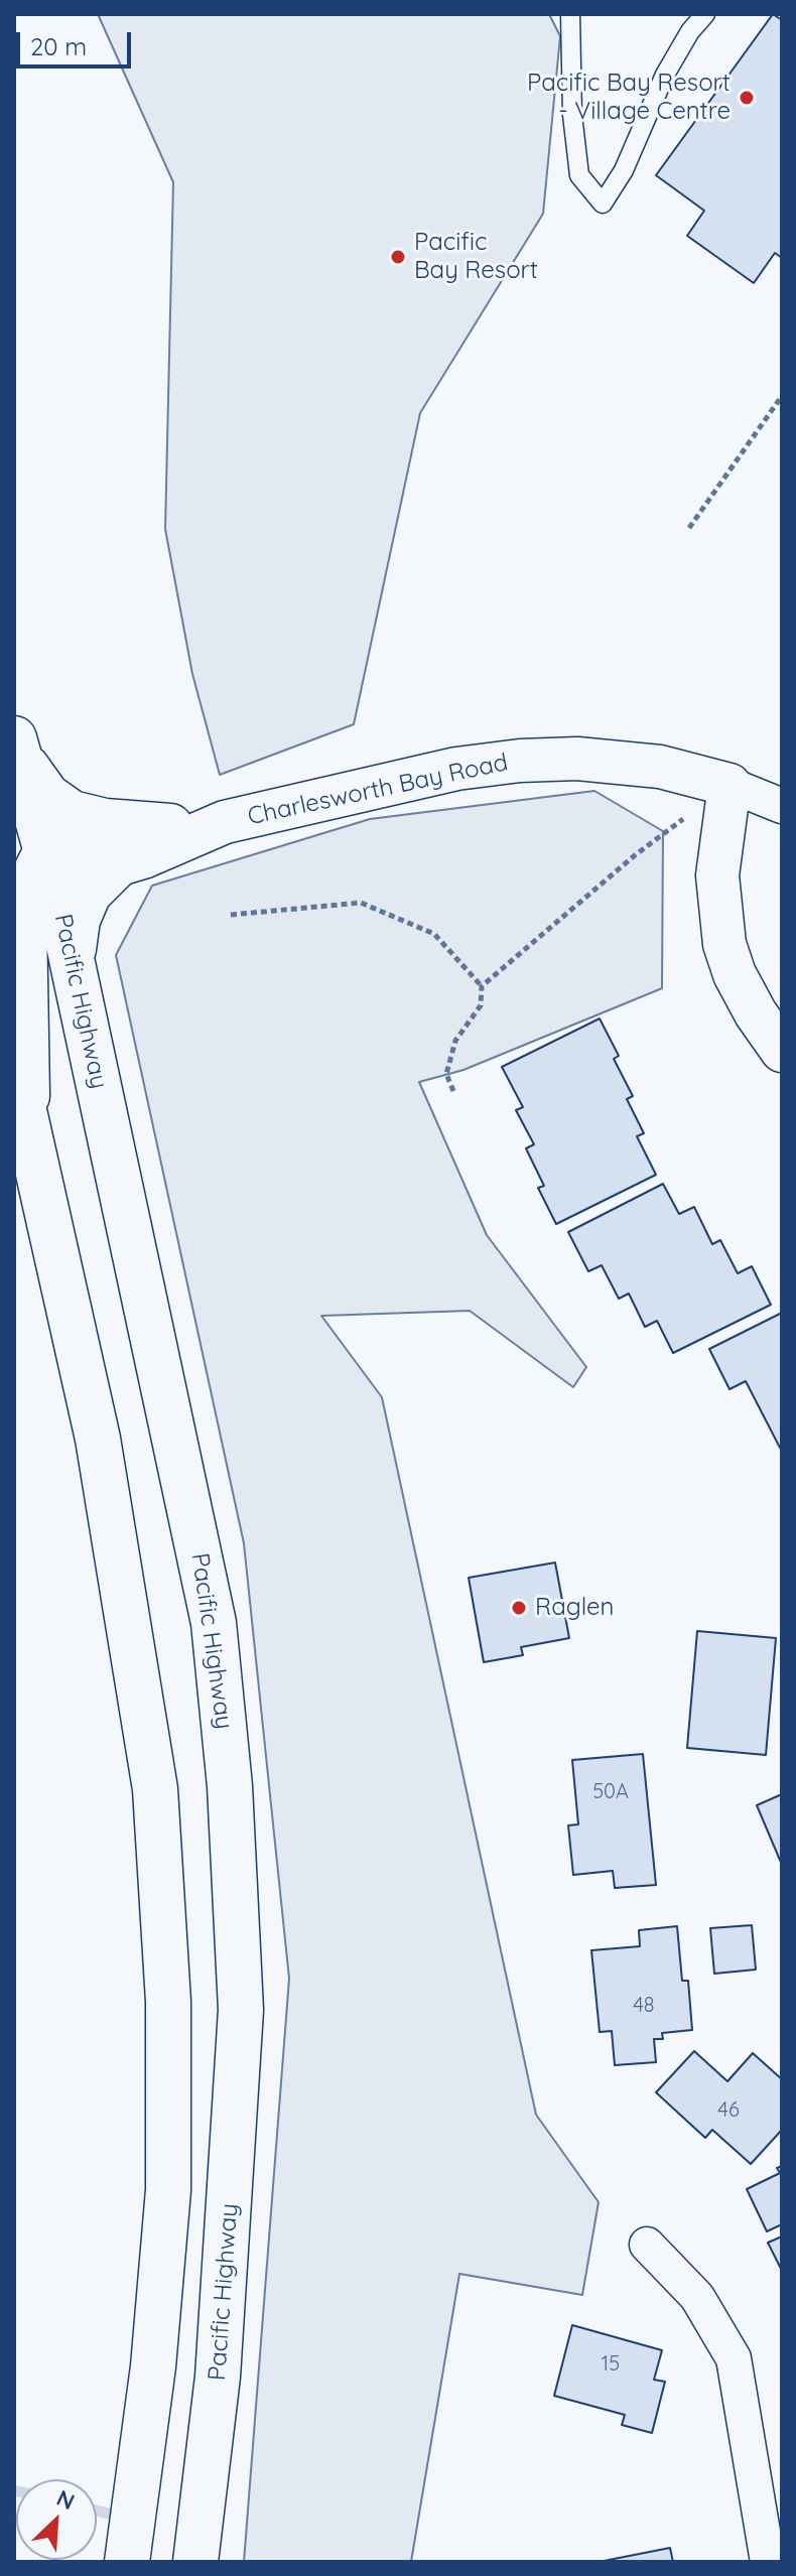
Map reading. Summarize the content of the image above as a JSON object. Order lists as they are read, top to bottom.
{
  "streets": {
    "highway": ["Pacific Highway"],
    "street": ["Charlesworth Bay Road"]
  },
  "crossings": [
    ["Charlesworth Bay Road", "Pacific Highway"]
  ],
  "places": ["Pacific Bay Resort - Village Centre", "Pacific Bay Resort", "Raglen"],
  "house_numbers": [
    "50A",
    "48",
    "46",
    "15"
  ],
  "scale_bar": "20 m",
  "north": "top right"
}
